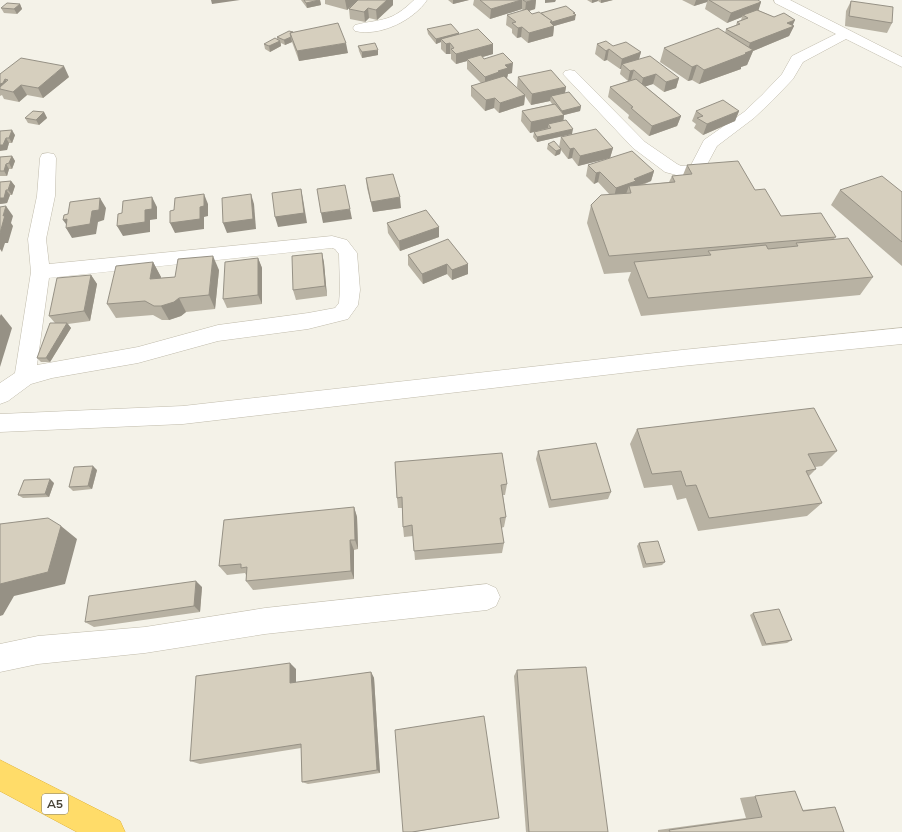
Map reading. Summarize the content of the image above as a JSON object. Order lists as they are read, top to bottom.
{
  "streets": {
    "highway": ["A5"]
  }
}
